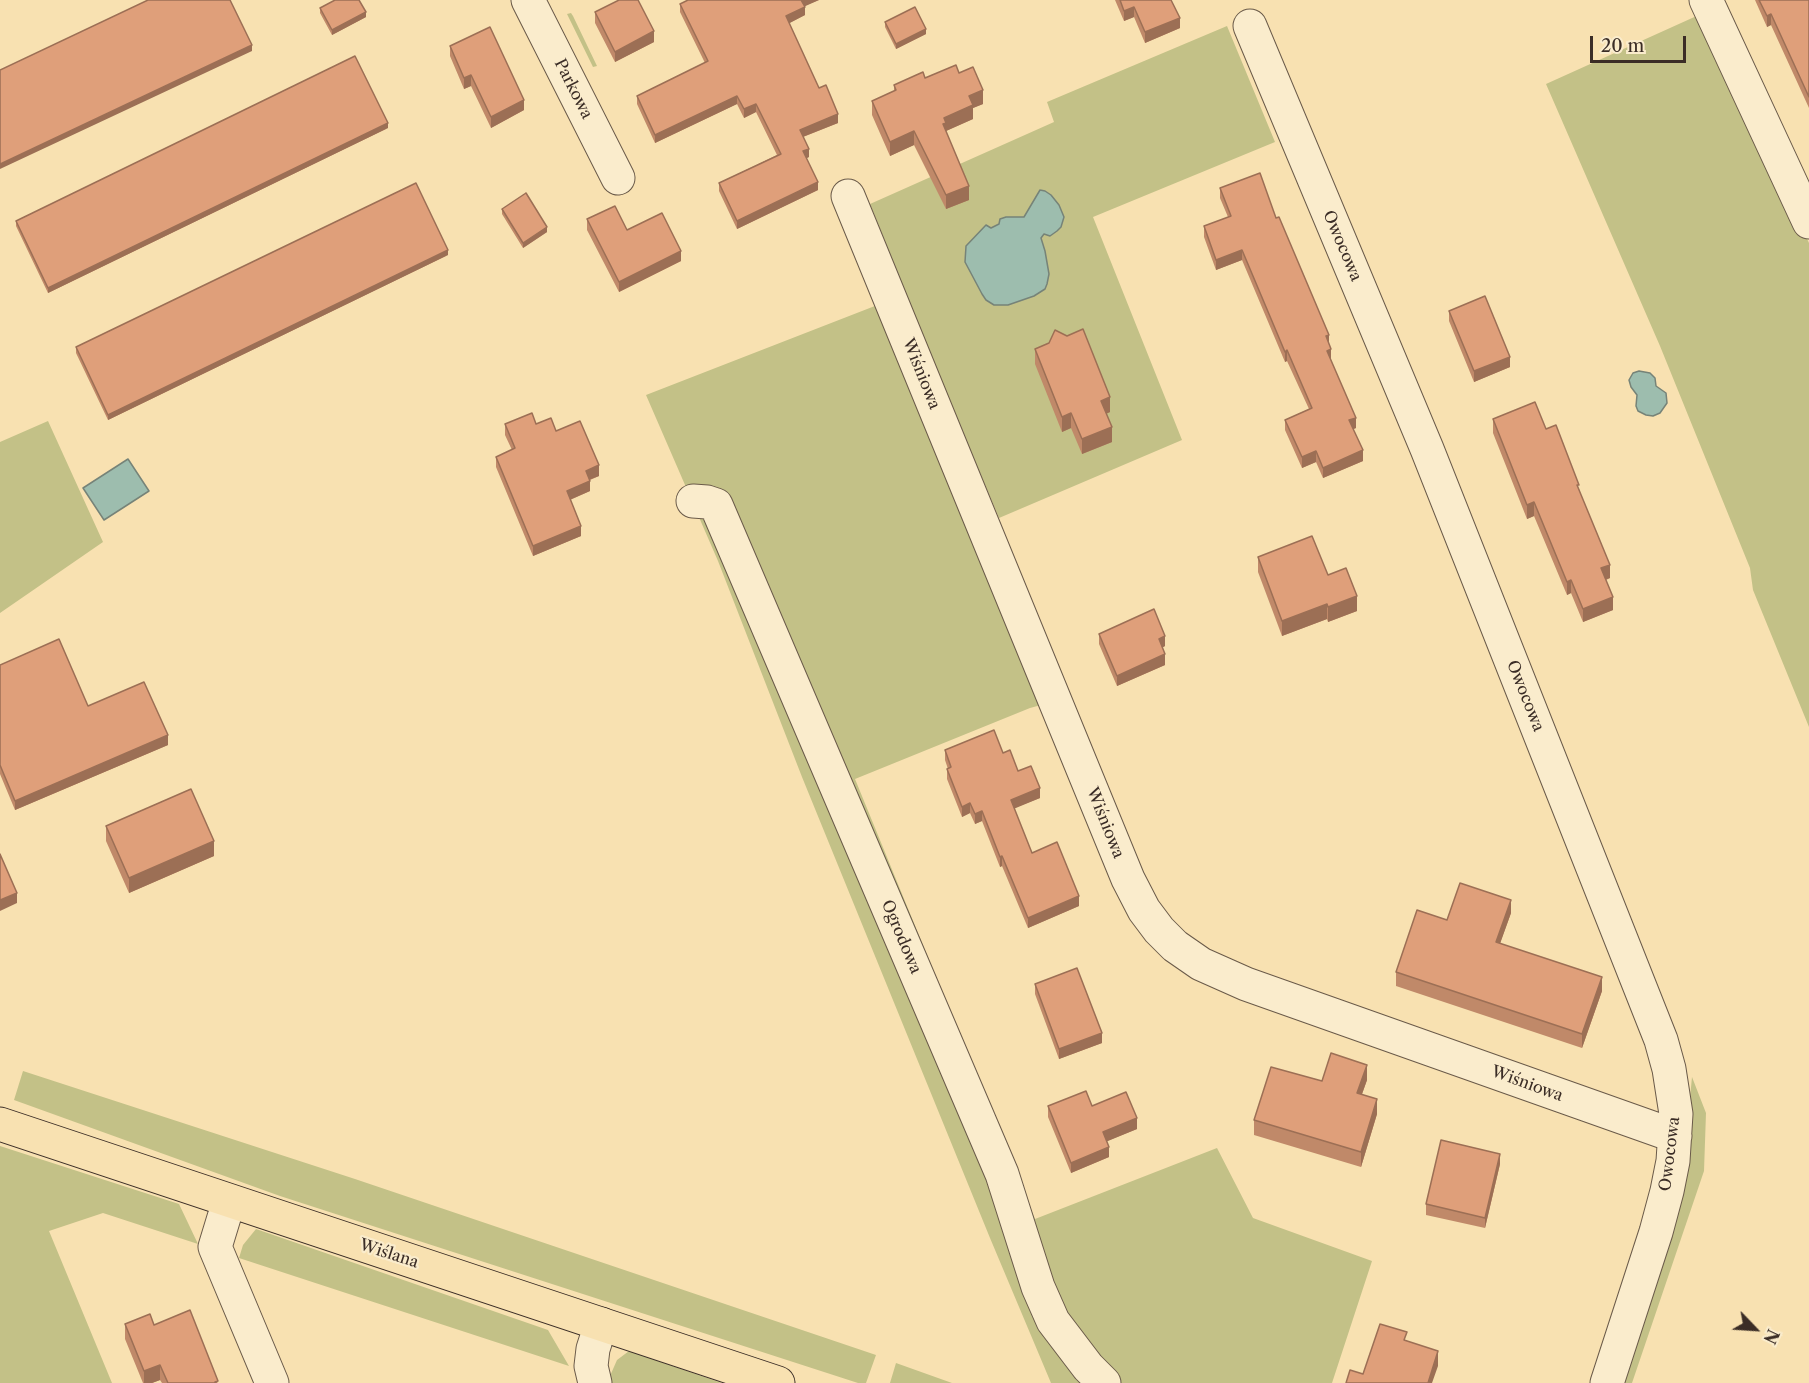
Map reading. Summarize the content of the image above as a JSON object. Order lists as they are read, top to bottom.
{
  "streets": {
    "main road": ["Wiślana"],
    "street": [
      "Parkowa",
      "Owocowa",
      "Wiśniowa",
      "Ogrodowa"
    ]
  },
  "crossings": [
    ["Owocowa", "Wiśniowa"]
  ],
  "scale_bar": "20 m",
  "north": "bottom right"
}
